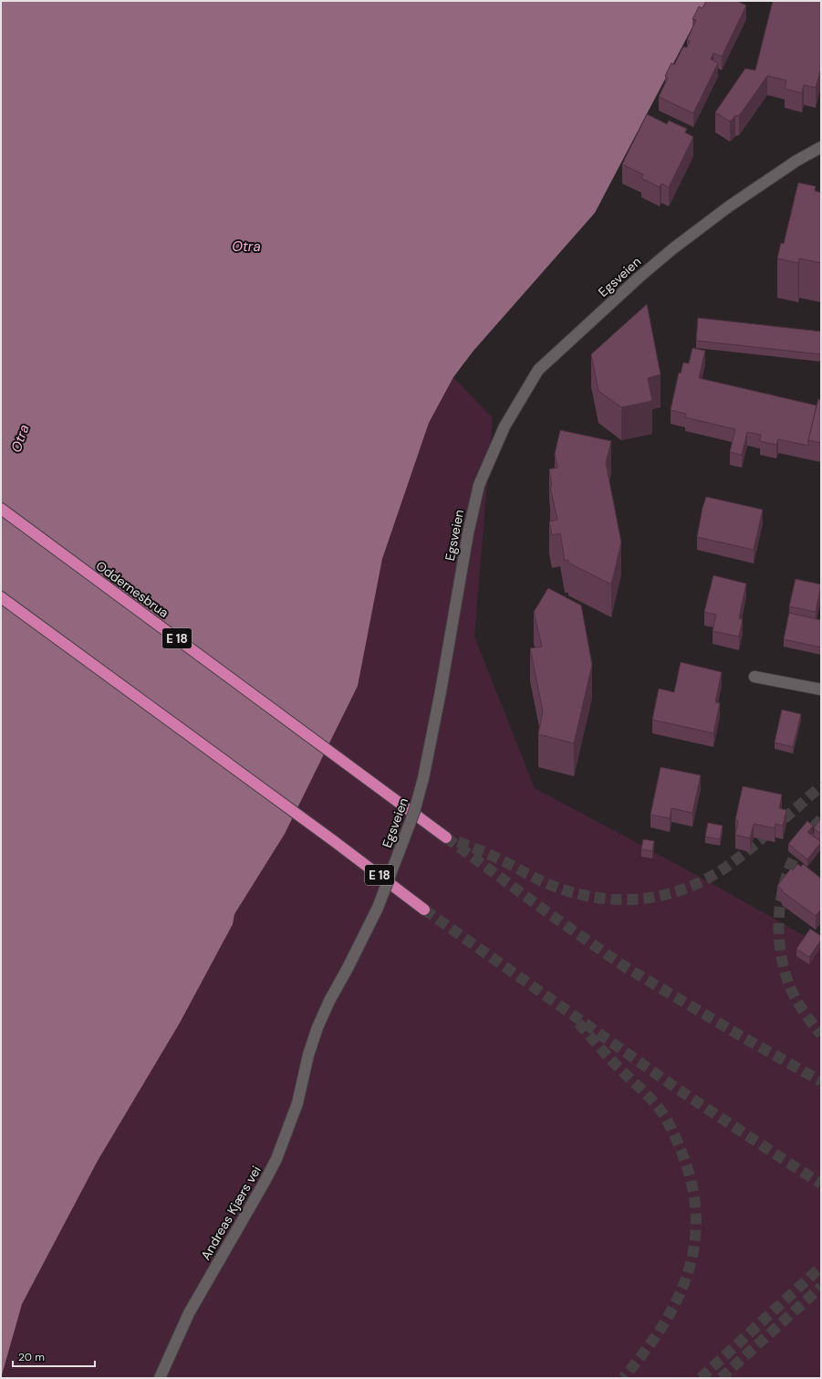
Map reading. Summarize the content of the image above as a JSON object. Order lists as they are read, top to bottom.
{
  "streets": {
    "highway": ["Oddernesbrua", "E 18"],
    "street": ["Egsveien", "Andreas Kjærs vei"]
  },
  "crossings": [
    ["Egsveien", "Andreas Kjærs vei"]
  ],
  "water": ["Otra"],
  "scale_bar": "20 m"
}
